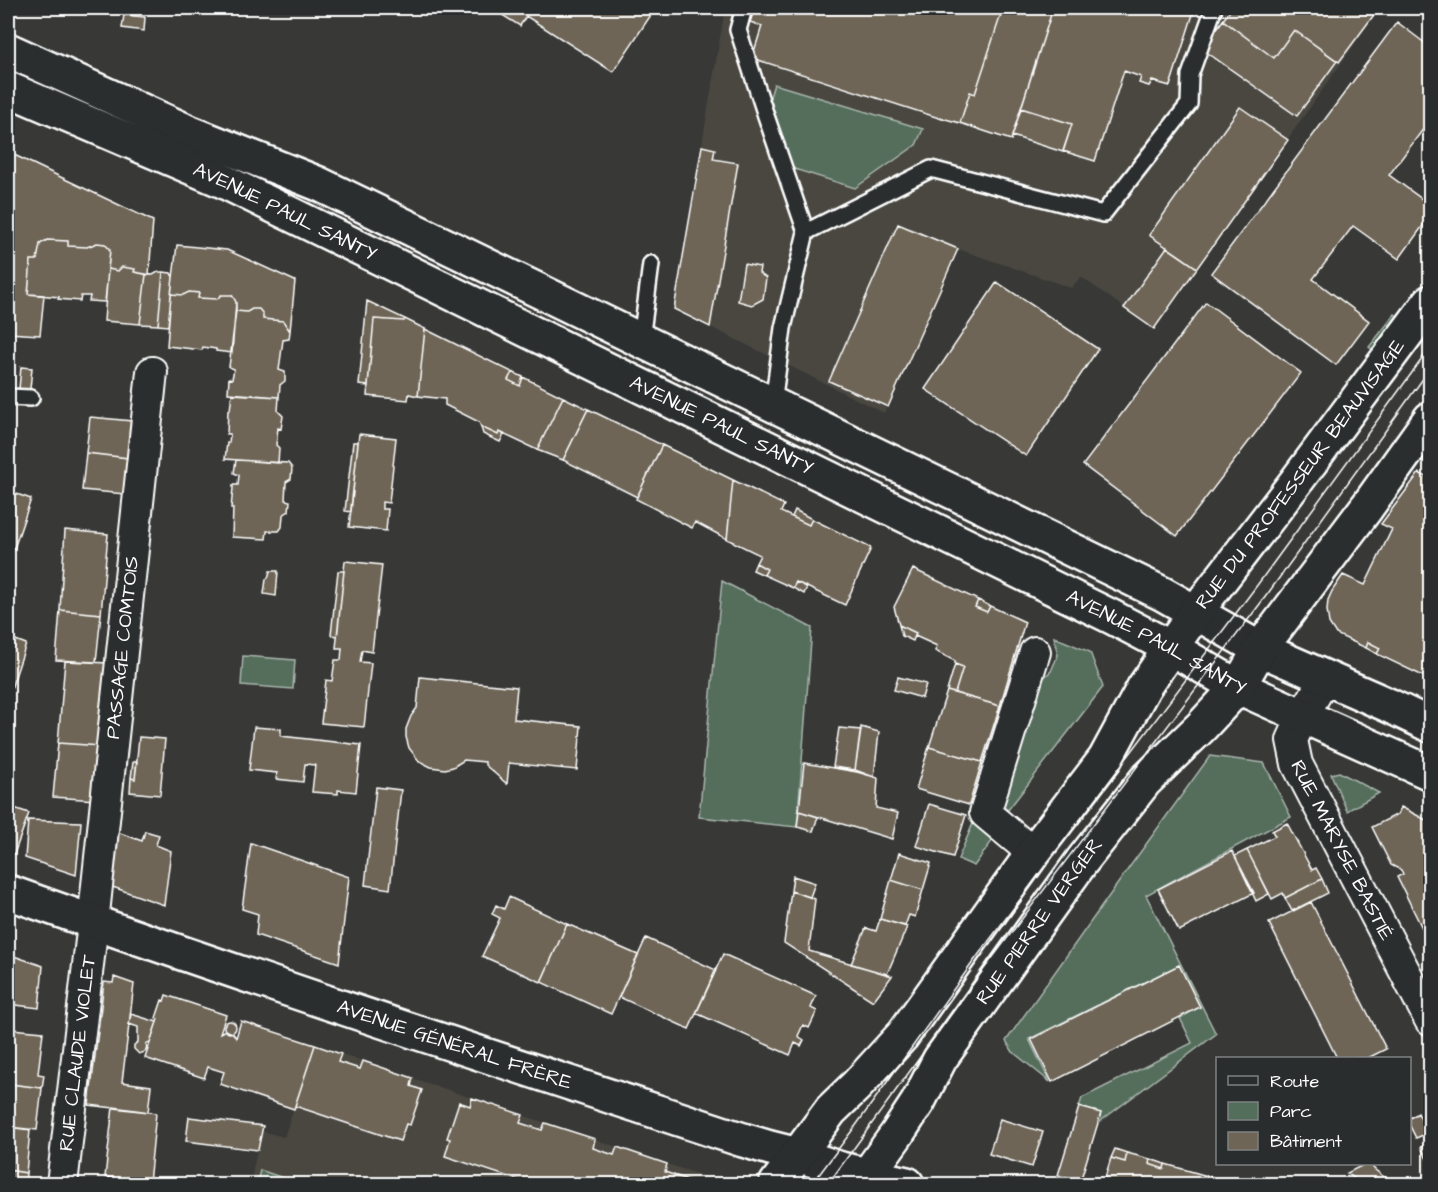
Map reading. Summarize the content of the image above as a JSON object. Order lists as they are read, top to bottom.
{
  "streets": {
    "main road": [
      "AVENUE PAUL SANTY",
      "RUE DU PROFESSEUR BEAUVISAGE",
      "RUE PIERRE VERGER",
      "AVENUE GÉNÉRAL FRÈRE"
    ],
    "street": ["PASSAGE COMTOIS", "RUE MARYSE BASTIÉ", "RUE CLAUDE VIOLET"]
  },
  "crossings": [
    ["AVENUE PAUL SANTY", "RUE DU PROFESSEUR BEAUVISAGE"],
    ["AVENUE PAUL SANTY", "RUE MARYSE BASTIÉ"],
    ["AVENUE PAUL SANTY", "RUE PIERRE VERGER"],
    ["PASSAGE COMTOIS", "AVENUE GÉNÉRAL FRÈRE"],
    ["PASSAGE COMTOIS", "RUE CLAUDE VIOLET"],
    ["RUE PIERRE VERGER", "AVENUE GÉNÉRAL FRÈRE"],
    ["AVENUE GÉNÉRAL FRÈRE", "RUE CLAUDE VIOLET"]
  ],
  "legend": ["Route", "Parc", "Bâtiment"]
}
